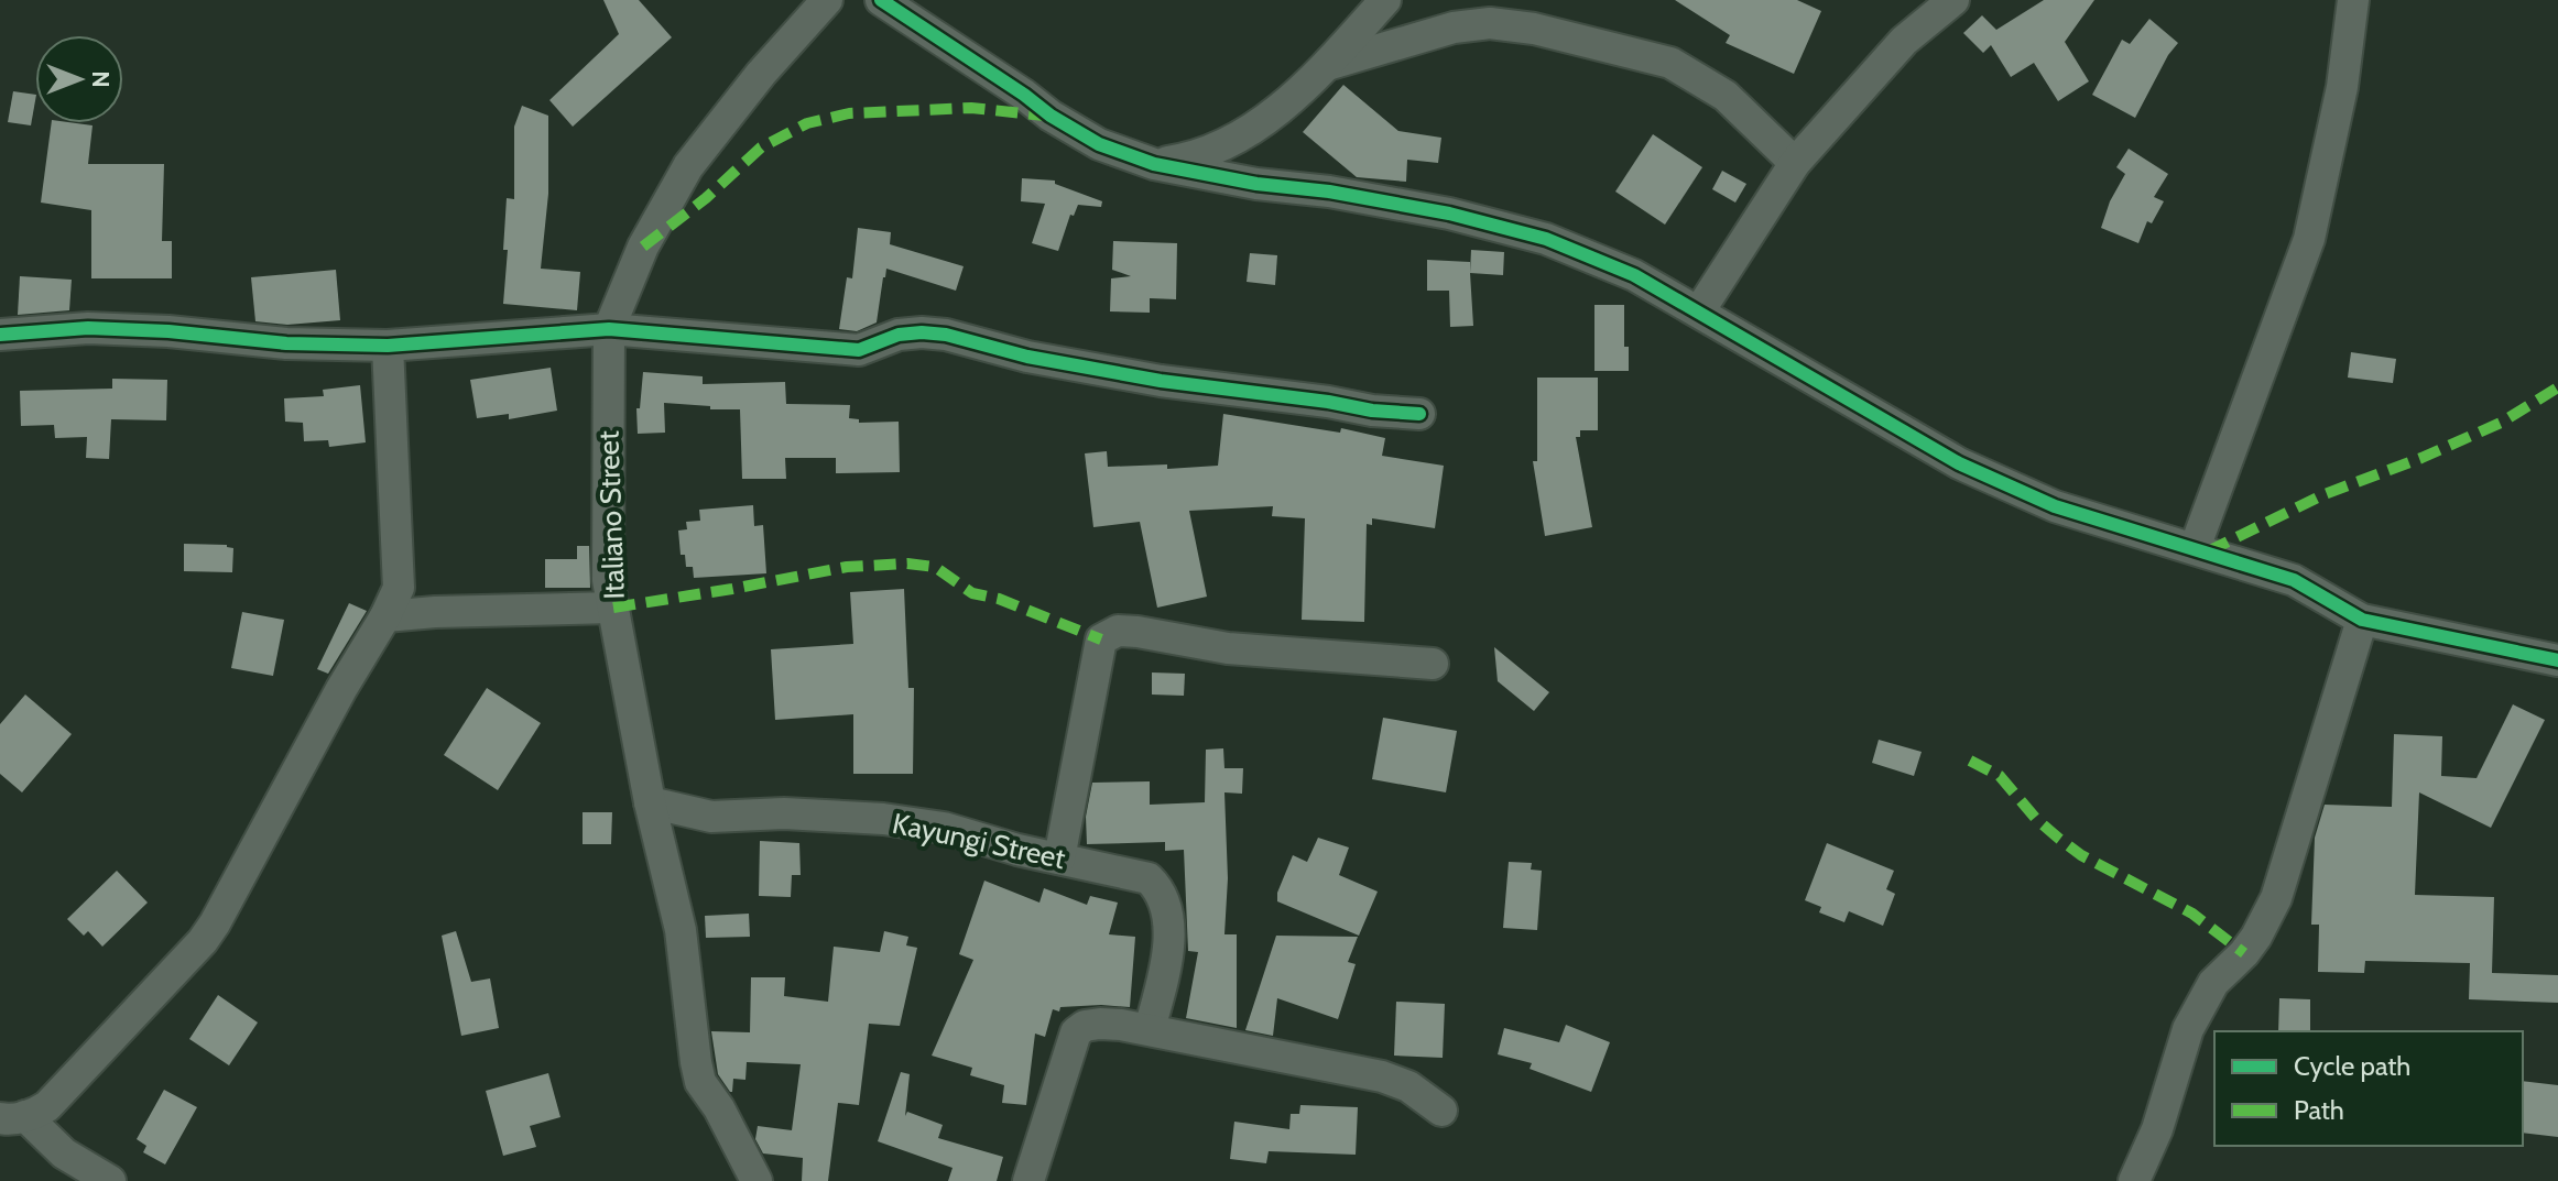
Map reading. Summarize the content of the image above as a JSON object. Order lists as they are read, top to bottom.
{
  "streets": {
    "street": ["Italiano Street", "Kayungi Street"]
  },
  "crossings": [
    ["Italiano Street", "Kayungi Street"]
  ],
  "legend": ["Cycle path", "Path"],
  "north": "right"
}
